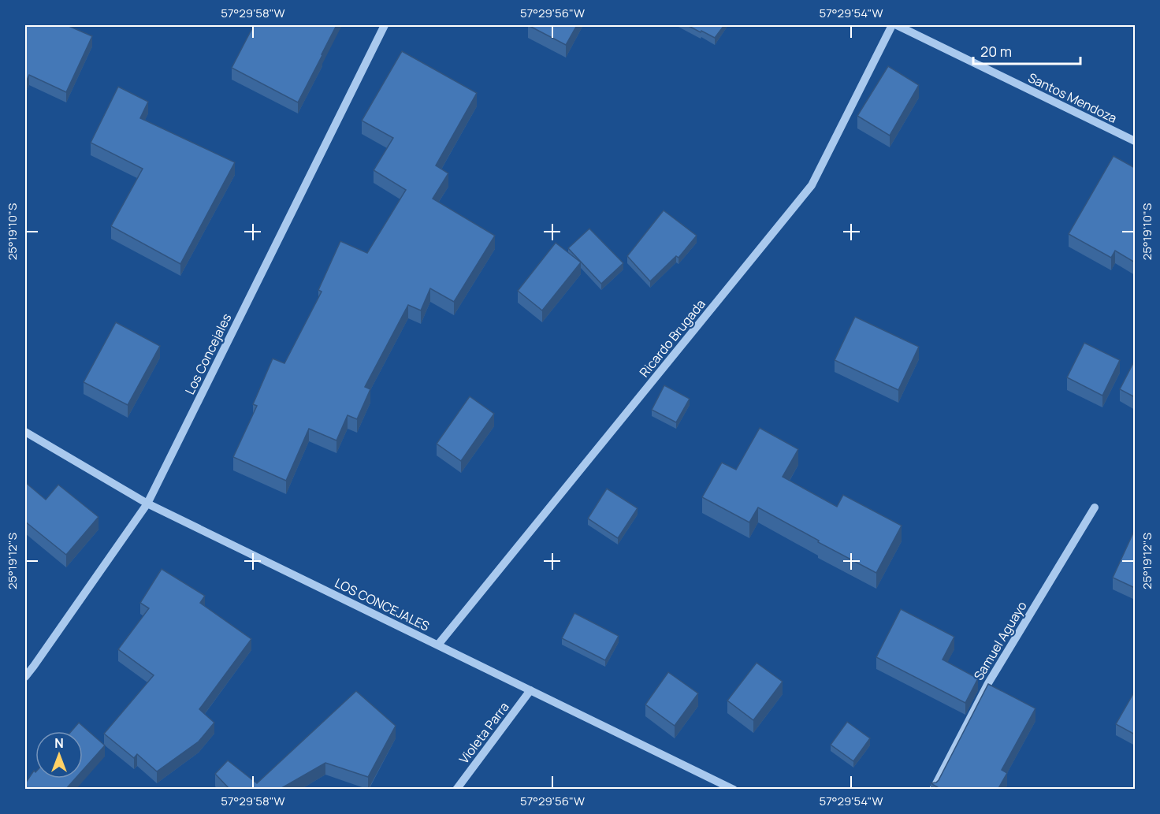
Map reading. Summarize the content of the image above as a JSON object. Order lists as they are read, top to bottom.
{
  "streets": {
    "street": [
      "Santos Mendoza",
      "Ricardo Brugada",
      "Los Concejales",
      "LOS CONCEJALES",
      "Samuel Aguayo",
      "Violeta Parra"
    ]
  },
  "crossings": [
    ["Ricardo Brugada", "LOS CONCEJALES"],
    ["Los Concejales", "LOS CONCEJALES"],
    ["LOS CONCEJALES", "Violeta Parra"]
  ],
  "scale_bar": "20 m",
  "north": "top",
  "coordinates": [
    "57°29'58\"W",
    "57°29'56\"W",
    "57°29'54\"W",
    "25°19'10\"S",
    "25°19'12\"S"
  ]
}
